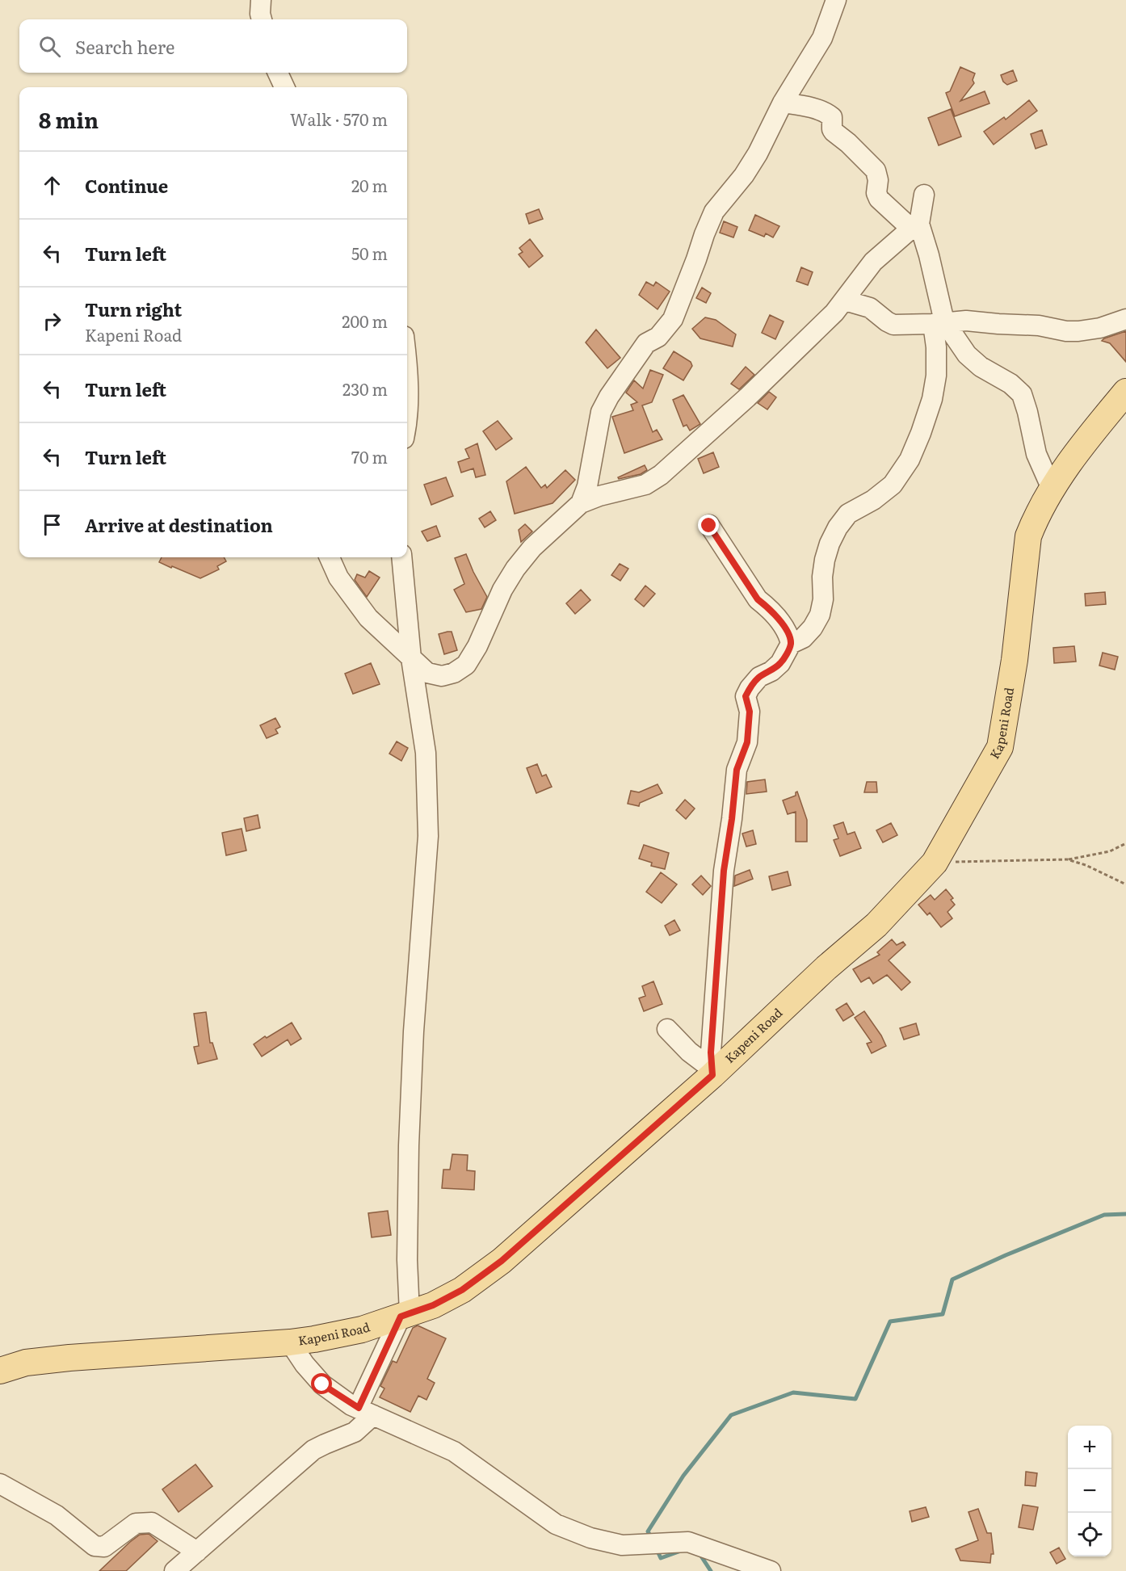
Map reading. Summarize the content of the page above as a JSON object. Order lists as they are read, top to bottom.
{
  "streets": {
    "main road": ["Kapeni Road"]
  },
  "page": {
    "search": "Search here",
    "heading": ["8 min", "Walk · 570 m"],
    "list": [
      ["Continue", "20 m"],
      ["Turn left", "50 m"],
      ["Turn right", "Kapeni Road", "200 m"],
      ["Turn left", "230 m"],
      ["Turn left", "70 m"],
      "Arrive at destination"
    ],
    "map_buttons": ["+", "−"]
  }
}
